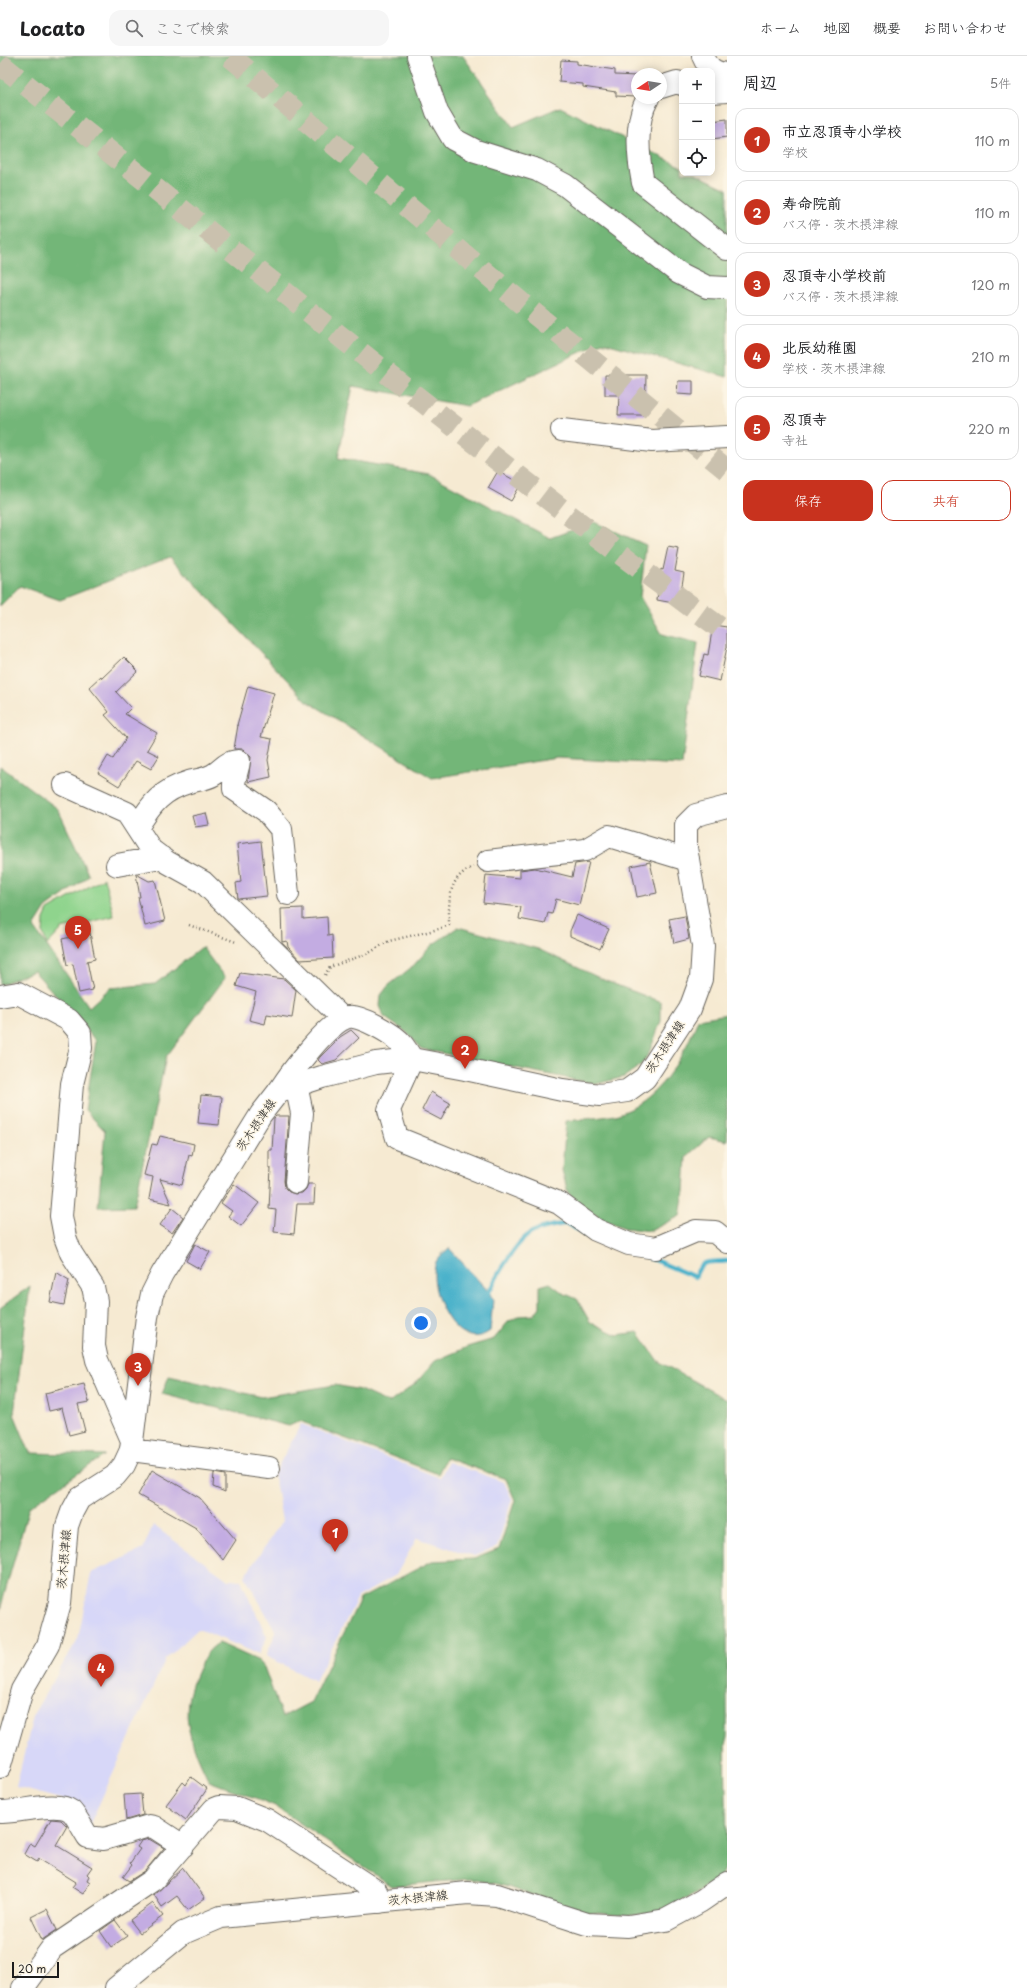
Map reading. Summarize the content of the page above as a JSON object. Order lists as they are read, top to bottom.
{
  "streets": {
    "street": ["茨木摂津線"]
  },
  "scale_bar": "20 m",
  "north": "left",
  "page": {
    "header": "Locato",
    "search": "ここで検索",
    "nav": [
      "ホーム",
      "地図",
      "概要",
      "お問い合わせ"
    ],
    "heading": ["周辺", "5件"],
    "map_buttons": ["+", "−"],
    "list": [
      {
        "mark": "1",
        "name": "市立忍頂寺小学校",
        "note": "学校",
        "value": "110 m"
      },
      {
        "mark": "2",
        "name": "寿命院前",
        "note": "バス停 · 茨木摂津線",
        "value": "110 m"
      },
      {
        "mark": "3",
        "name": "忍頂寺小学校前",
        "note": "バス停 · 茨木摂津線",
        "value": "120 m"
      },
      {
        "mark": "4",
        "name": "北辰幼稚園",
        "note": "学校 · 茨木摂津線",
        "value": "210 m"
      },
      {
        "mark": "5",
        "name": "忍頂寺",
        "note": "寺社",
        "value": "220 m"
      }
    ],
    "buttons": ["保存", "共有"],
    "pins": [
      "5",
      "2",
      "3",
      "1",
      "4"
    ],
    "scale": "20 m"
  }
}
